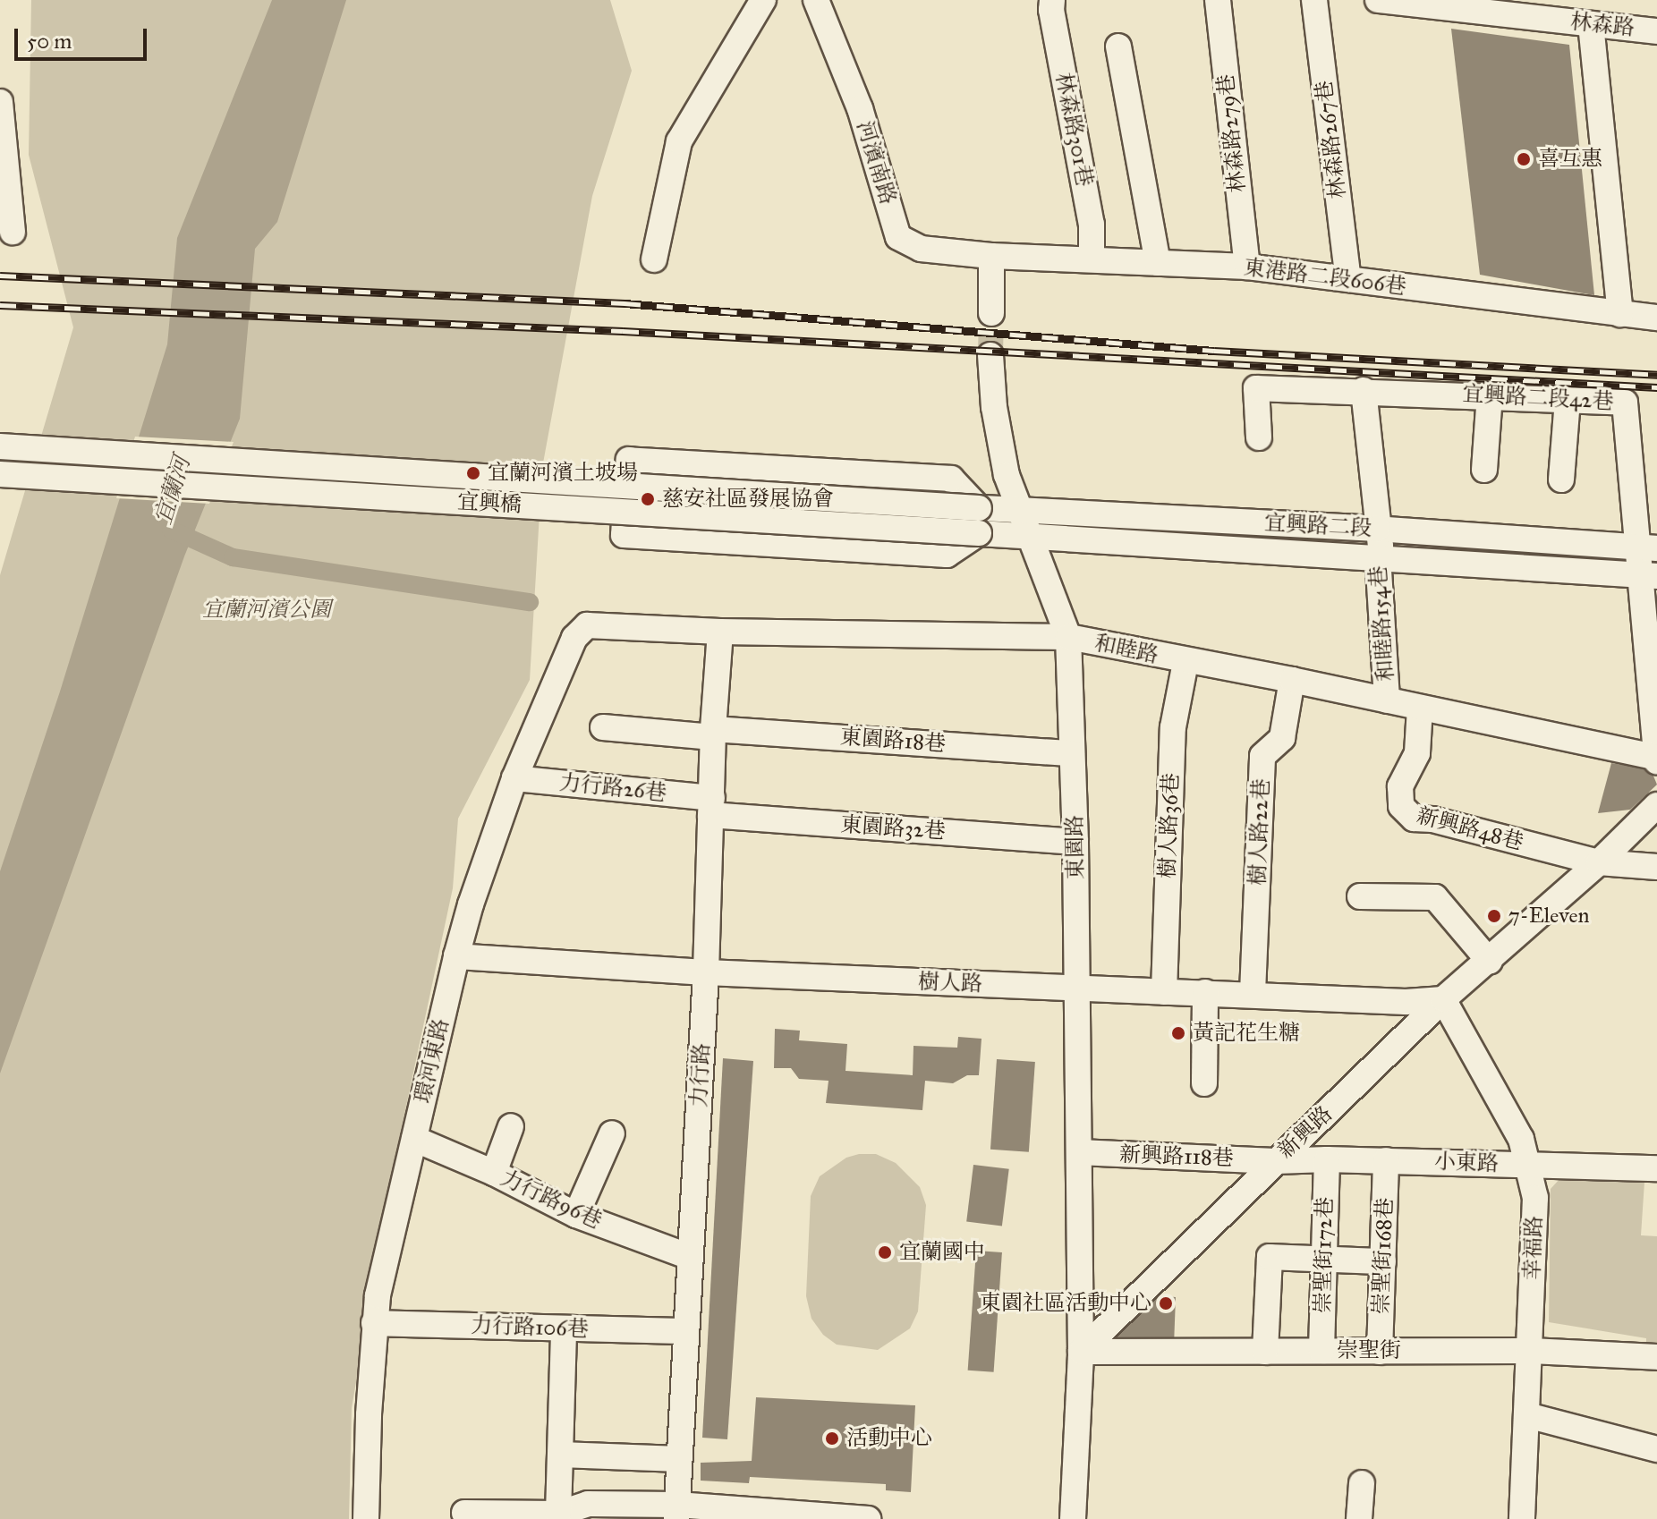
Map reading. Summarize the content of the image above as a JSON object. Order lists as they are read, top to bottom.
{
  "streets": {
    "street": [
      "林森路",
      "林森路301巷",
      "林森路279巷",
      "林森路267巷",
      "河濱南路",
      "東港路二段606巷",
      "宜興路二段42巷",
      "宜興橋",
      "宜興路二段",
      "和睦路154巷",
      "和睦路",
      "東園路18巷",
      "力行路26巷",
      "樹人路36巷",
      "東園路32巷",
      "新興路48巷",
      "樹人路22巷",
      "東園路",
      "樹人路",
      "環河東路",
      "力行路",
      "新興路",
      "新興路118巷",
      "小東路",
      "力行路96巷",
      "幸福路",
      "崇聖街172巷",
      "崇聖街168巷",
      "力行路106巷",
      "崇聖街"
    ]
  },
  "crossings": [
    ["林森路301巷", "東港路二段606巷"],
    ["林森路279巷", "東港路二段606巷"],
    ["林森路267巷", "東港路二段606巷"],
    ["河濱南路", "東港路二段606巷"],
    ["宜興路二段42巷", "宜興路二段"],
    ["宜興路二段42巷", "和睦路154巷"],
    ["宜興路二段42巷", "和睦路"],
    ["宜興橋", "宜興路二段"],
    ["宜興路二段", "和睦路154巷"],
    ["宜興路二段", "東園路"],
    ["和睦路154巷", "和睦路"],
    ["和睦路", "樹人路36巷"],
    ["和睦路", "新興路48巷"],
    ["和睦路", "樹人路22巷"],
    ["和睦路", "東園路"],
    ["和睦路", "環河東路"],
    ["和睦路", "力行路"],
    ["東園路18巷", "東園路"],
    ["東園路18巷", "力行路"],
    ["力行路26巷", "東園路32巷"],
    ["力行路26巷", "環河東路"],
    ["力行路26巷", "力行路"],
    ["樹人路36巷", "樹人路"],
    ["東園路32巷", "東園路"],
    ["東園路32巷", "力行路"],
    ["新興路48巷", "新興路"],
    ["樹人路22巷", "樹人路"],
    ["東園路", "樹人路"],
    ["東園路", "新興路"],
    ["東園路", "新興路118巷"],
    ["東園路", "崇聖街"],
    ["樹人路", "環河東路"],
    ["樹人路", "力行路"],
    ["樹人路", "新興路"],
    ["樹人路", "幸福路"],
    ["環河東路", "力行路96巷"],
    ["環河東路", "力行路106巷"],
    ["力行路", "力行路96巷"],
    ["力行路", "力行路106巷"],
    ["新興路", "新興路118巷"],
    ["新興路", "小東路"],
    ["新興路", "幸福路"],
    ["新興路", "崇聖街"],
    ["新興路118巷", "小東路"],
    ["小東路", "幸福路"],
    ["小東路", "崇聖街172巷"],
    ["小東路", "崇聖街168巷"],
    ["幸福路", "崇聖街"],
    ["崇聖街172巷", "崇聖街"],
    ["崇聖街168巷", "崇聖街"]
  ],
  "water": ["宜蘭河"],
  "parks": ["宜蘭河濱公園"],
  "places": [
    "喜互惠",
    "宜蘭河濱土坡場",
    "慈安社區發展協會",
    "7-Eleven",
    "黃記花生糖",
    "宜蘭國中",
    "東園社區活動中心",
    "活動中心"
  ],
  "scale_bar": "50 m"
}
